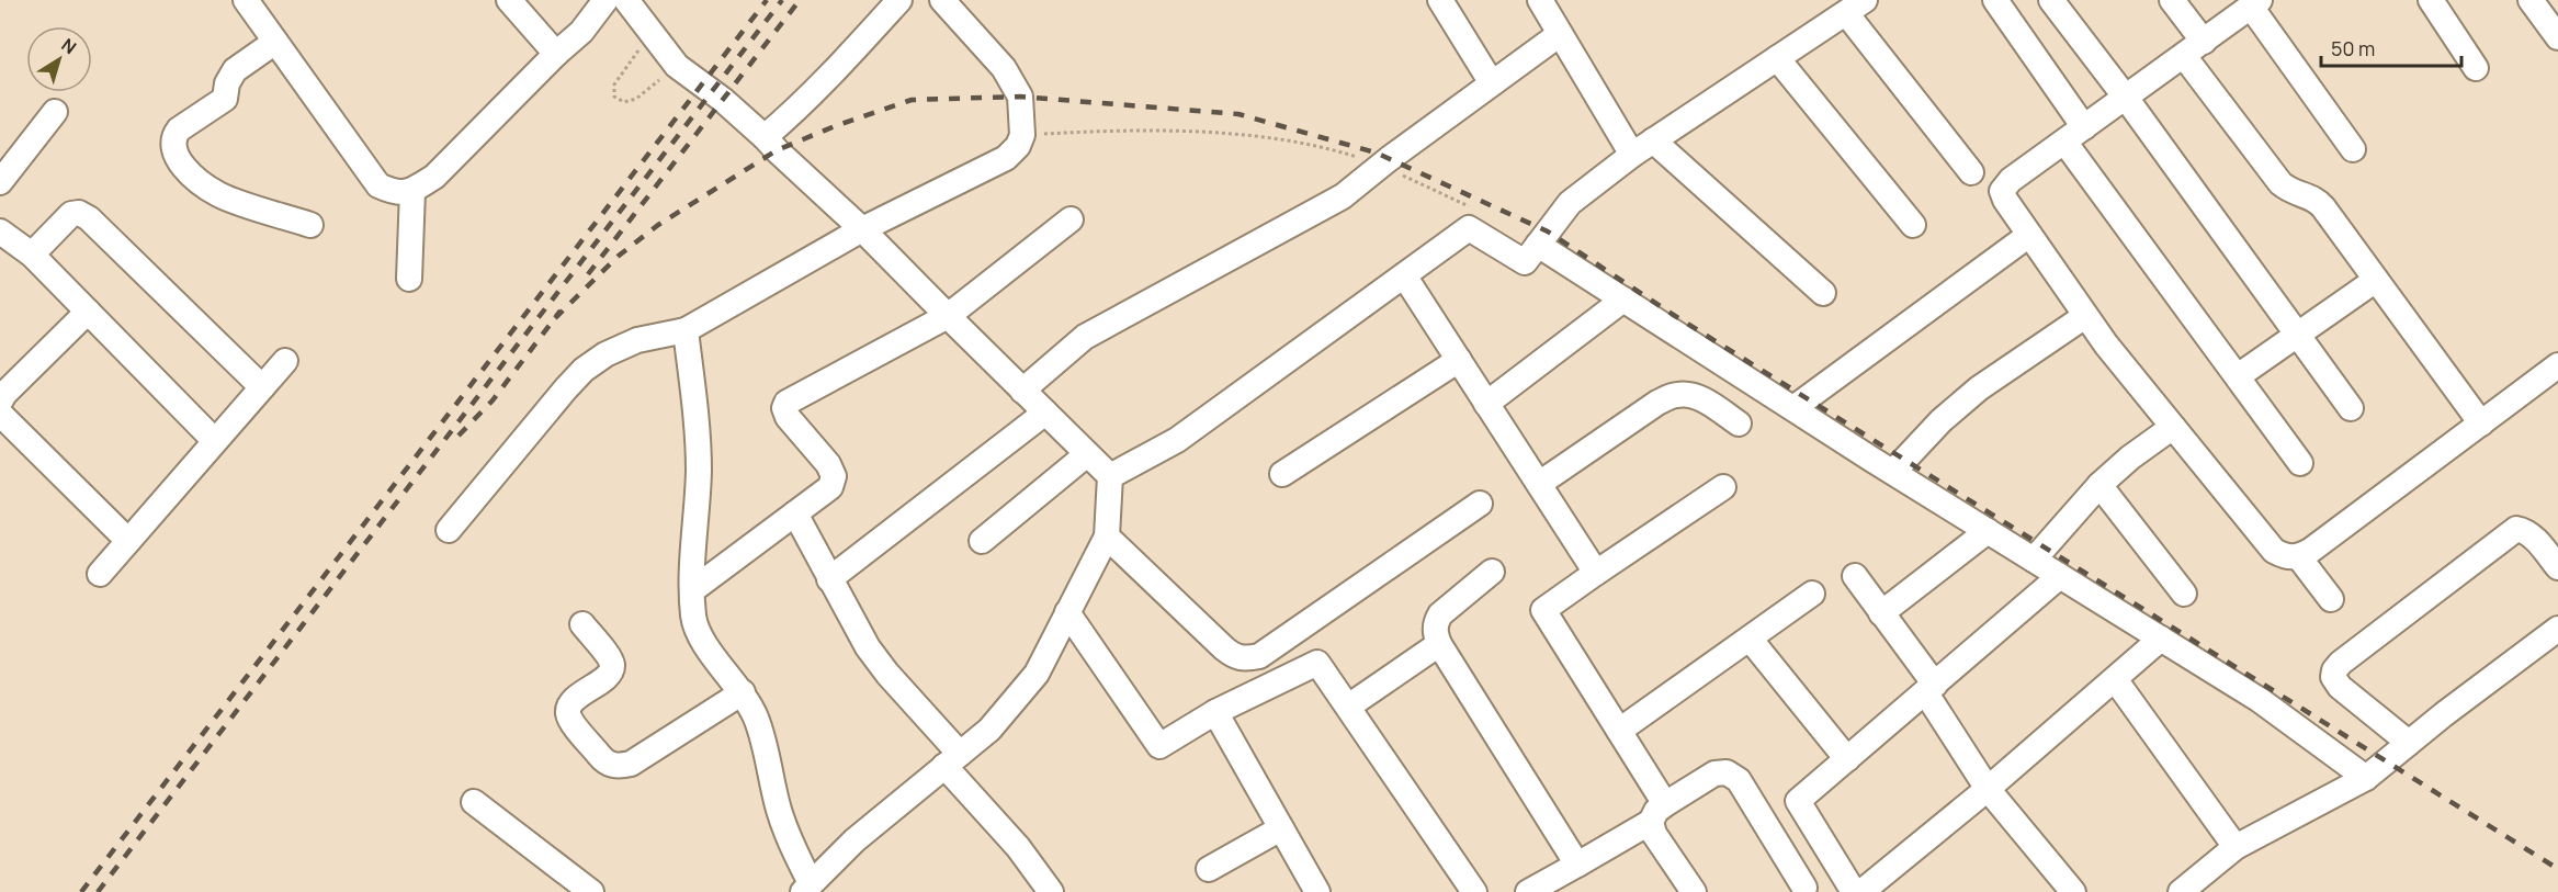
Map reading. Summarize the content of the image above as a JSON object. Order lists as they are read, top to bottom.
{
  "scale_bar": "50 m",
  "north": "top right"
}
